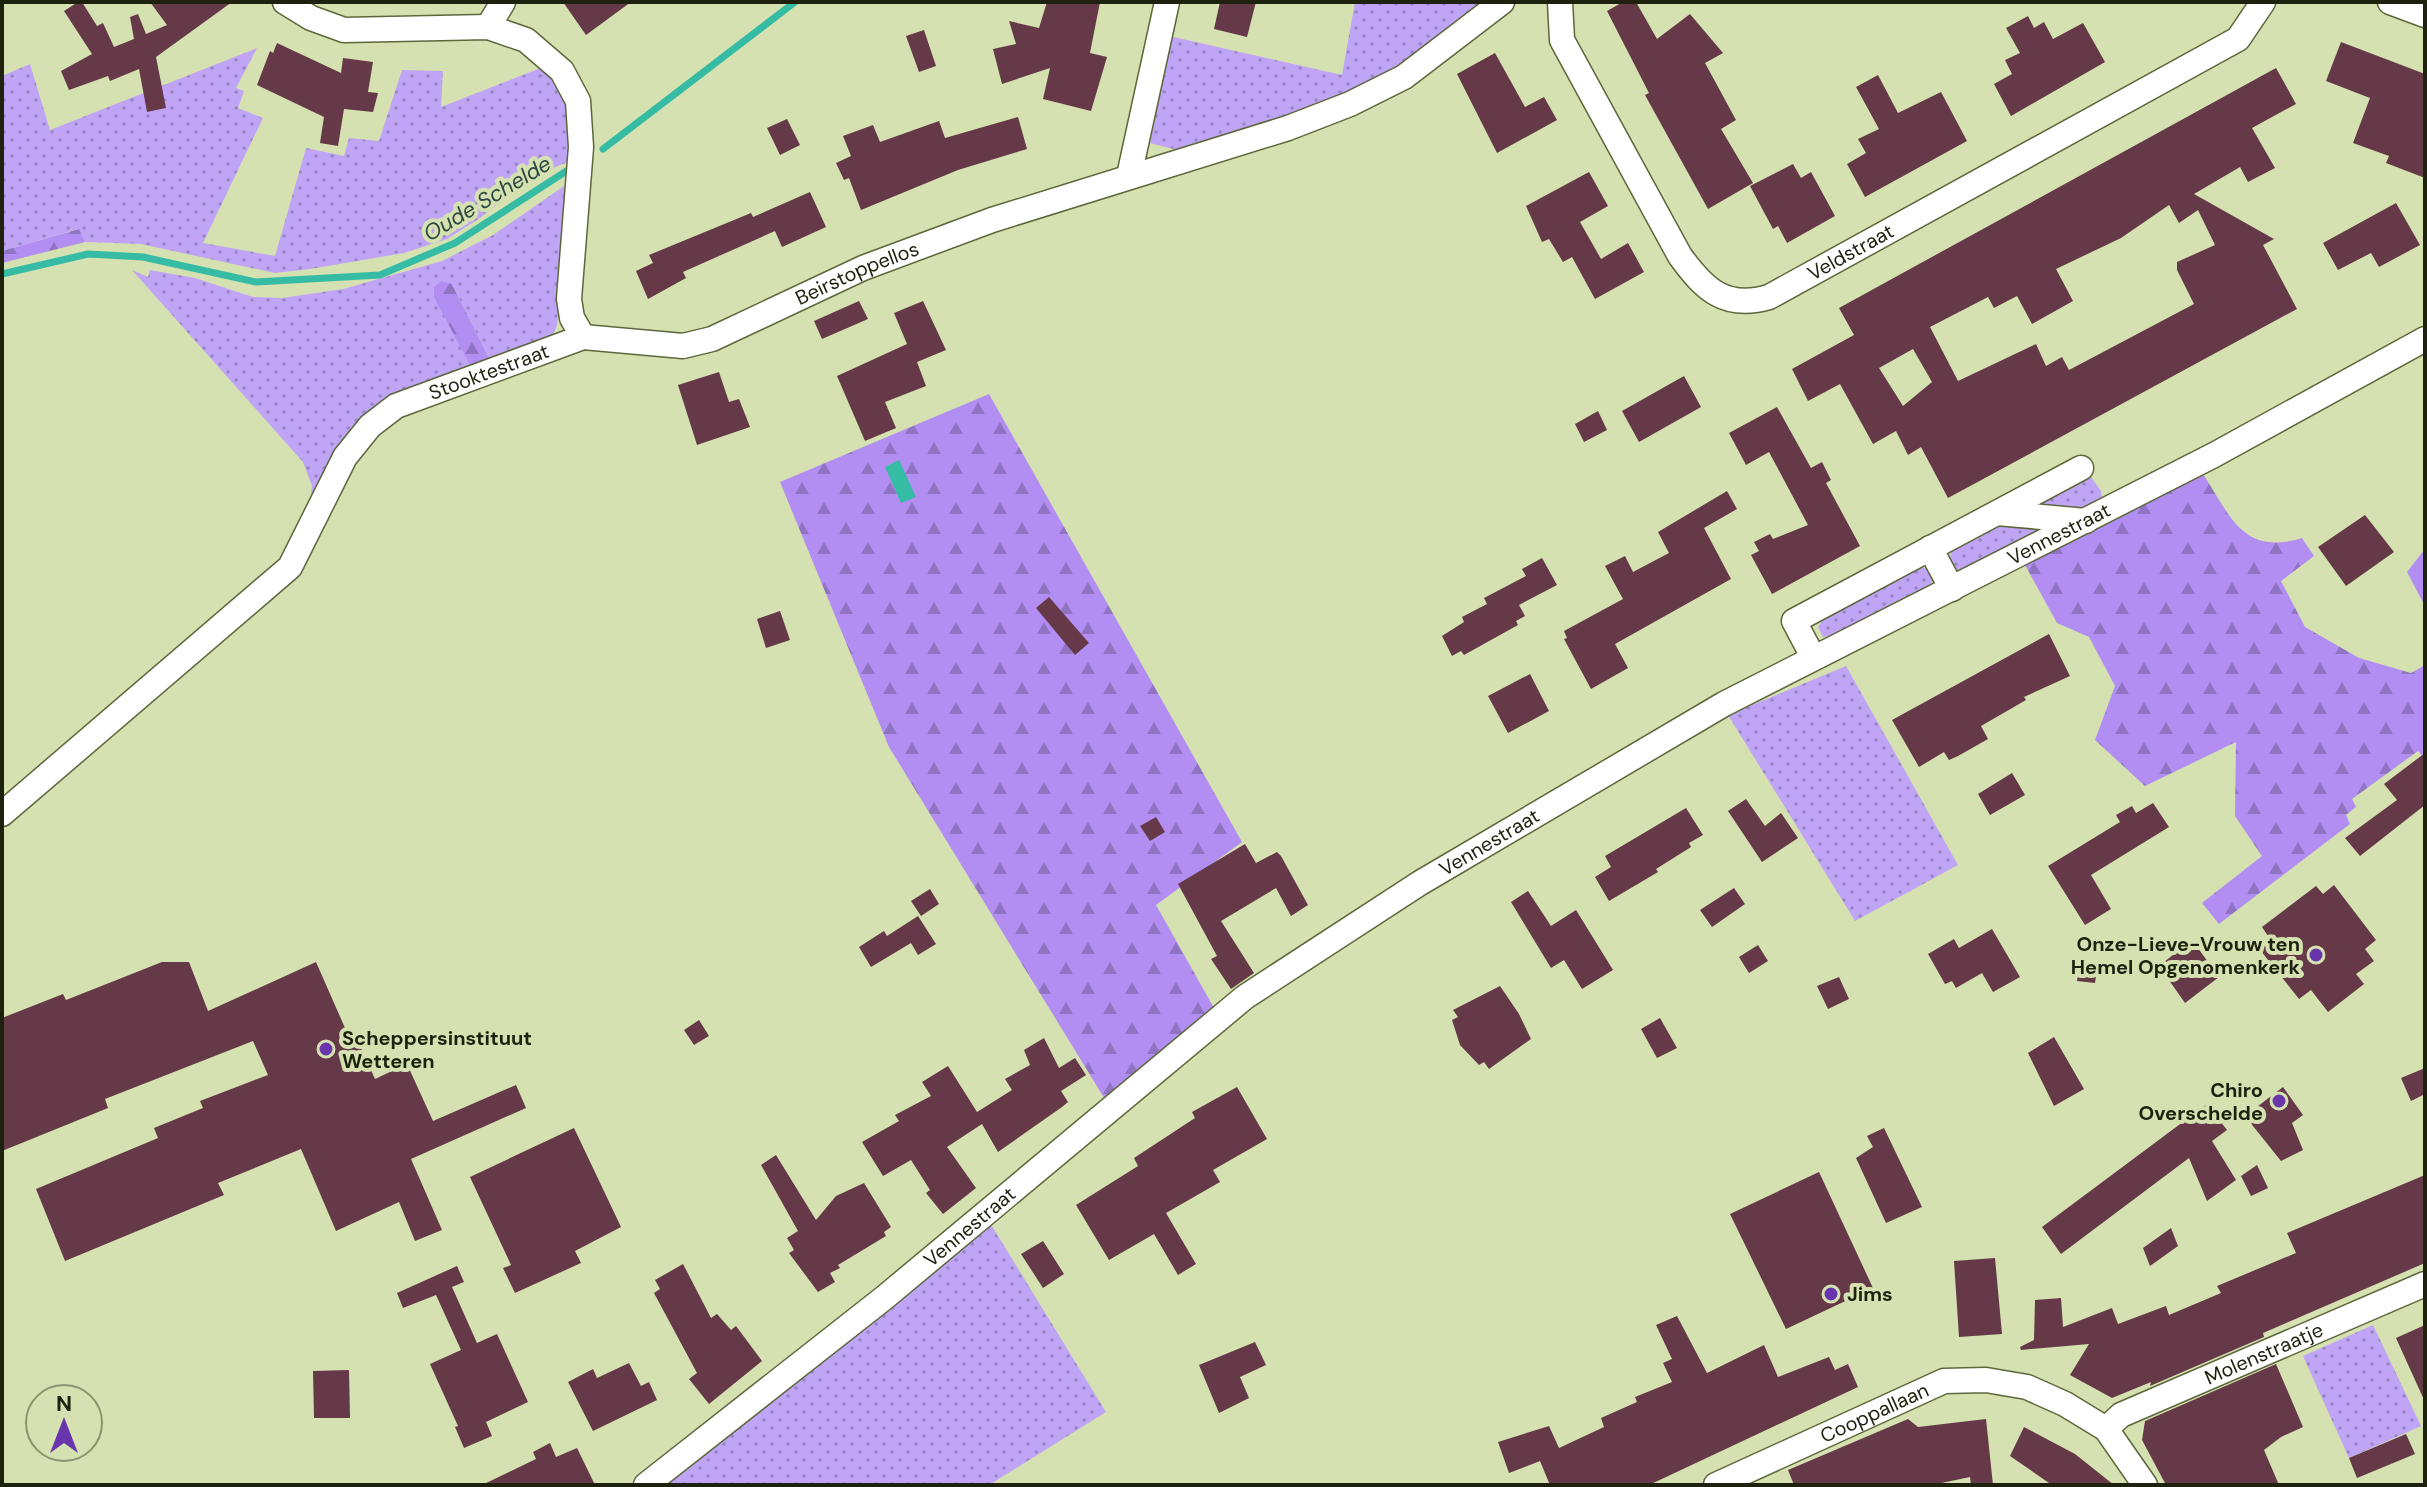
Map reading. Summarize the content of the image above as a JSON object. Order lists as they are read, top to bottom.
{
  "streets": {
    "street": [
      "Veldstraat",
      "Beirstoppellos",
      "Stooktestraat",
      "Vennestraat",
      "Molenstraatje",
      "Cooppallaan"
    ]
  },
  "crossings": [
    ["Beirstoppellos", "Stooktestraat"],
    ["Molenstraatje", "Cooppallaan"]
  ],
  "water": ["Oude Schelde"],
  "places": [
    "Onze-Lieve-Vrouw ten Hemel Opgenomenkerk",
    "Scheppersinstituut Wetteren",
    "Chiro Overschelde",
    "Jims"
  ],
  "north": "top"
}
